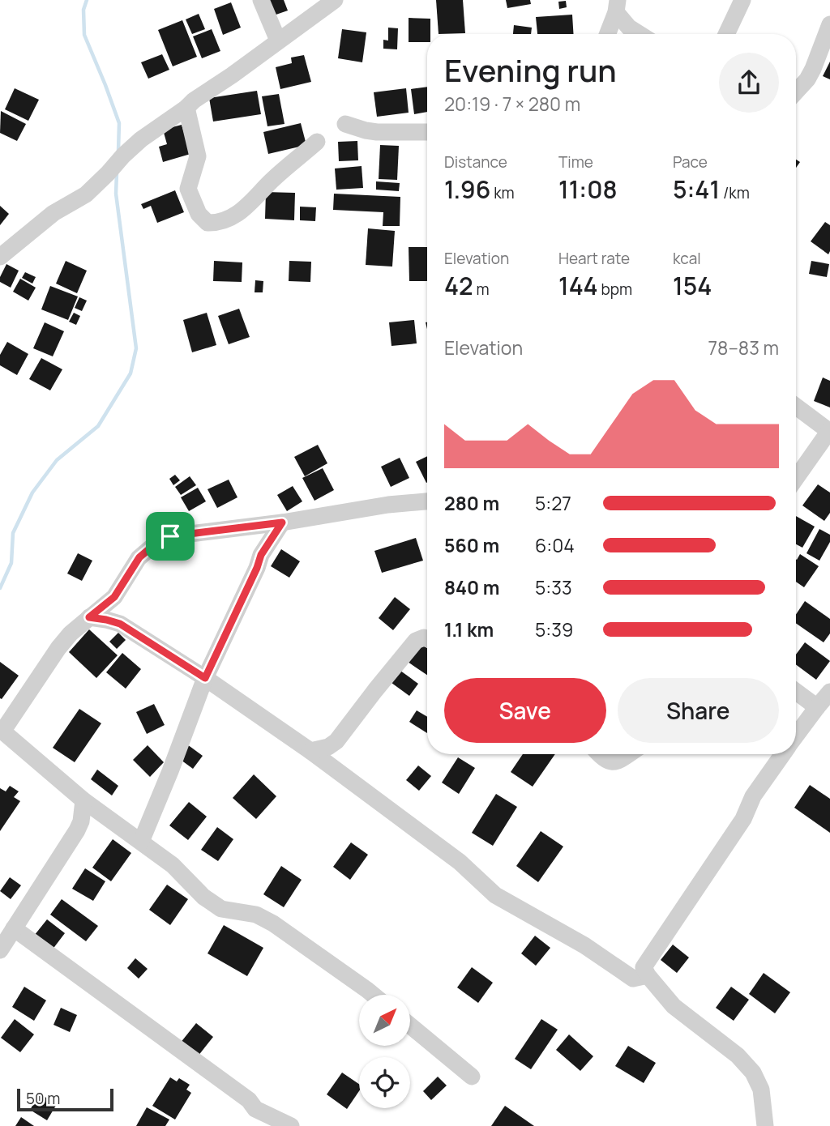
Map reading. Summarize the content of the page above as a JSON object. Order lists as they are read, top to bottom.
{
  "scale_bar": "50 m",
  "north": "top right",
  "page": {
    "heading": ["Evening run", "20:19 · 7 × 280 m"],
    "stats": [
      ["Distance", "1.96 km"],
      ["Time", "11:08"],
      ["Pace", "5:41 /km"],
      ["Elevation", "42 m"],
      ["Heart rate", "144 bpm"],
      ["kcal", "154"]
    ],
    "chart": ["Elevation", "78–83 m"],
    "list": [
      {
        "name": "280 m",
        "note": "5:27"
      },
      {
        "name": "560 m",
        "note": "6:04"
      },
      {
        "name": "840 m",
        "note": "5:33"
      },
      {
        "name": "1.1 km",
        "note": "5:39"
      }
    ],
    "buttons": ["Save", "Share"],
    "scale": "50 m"
  }
}
